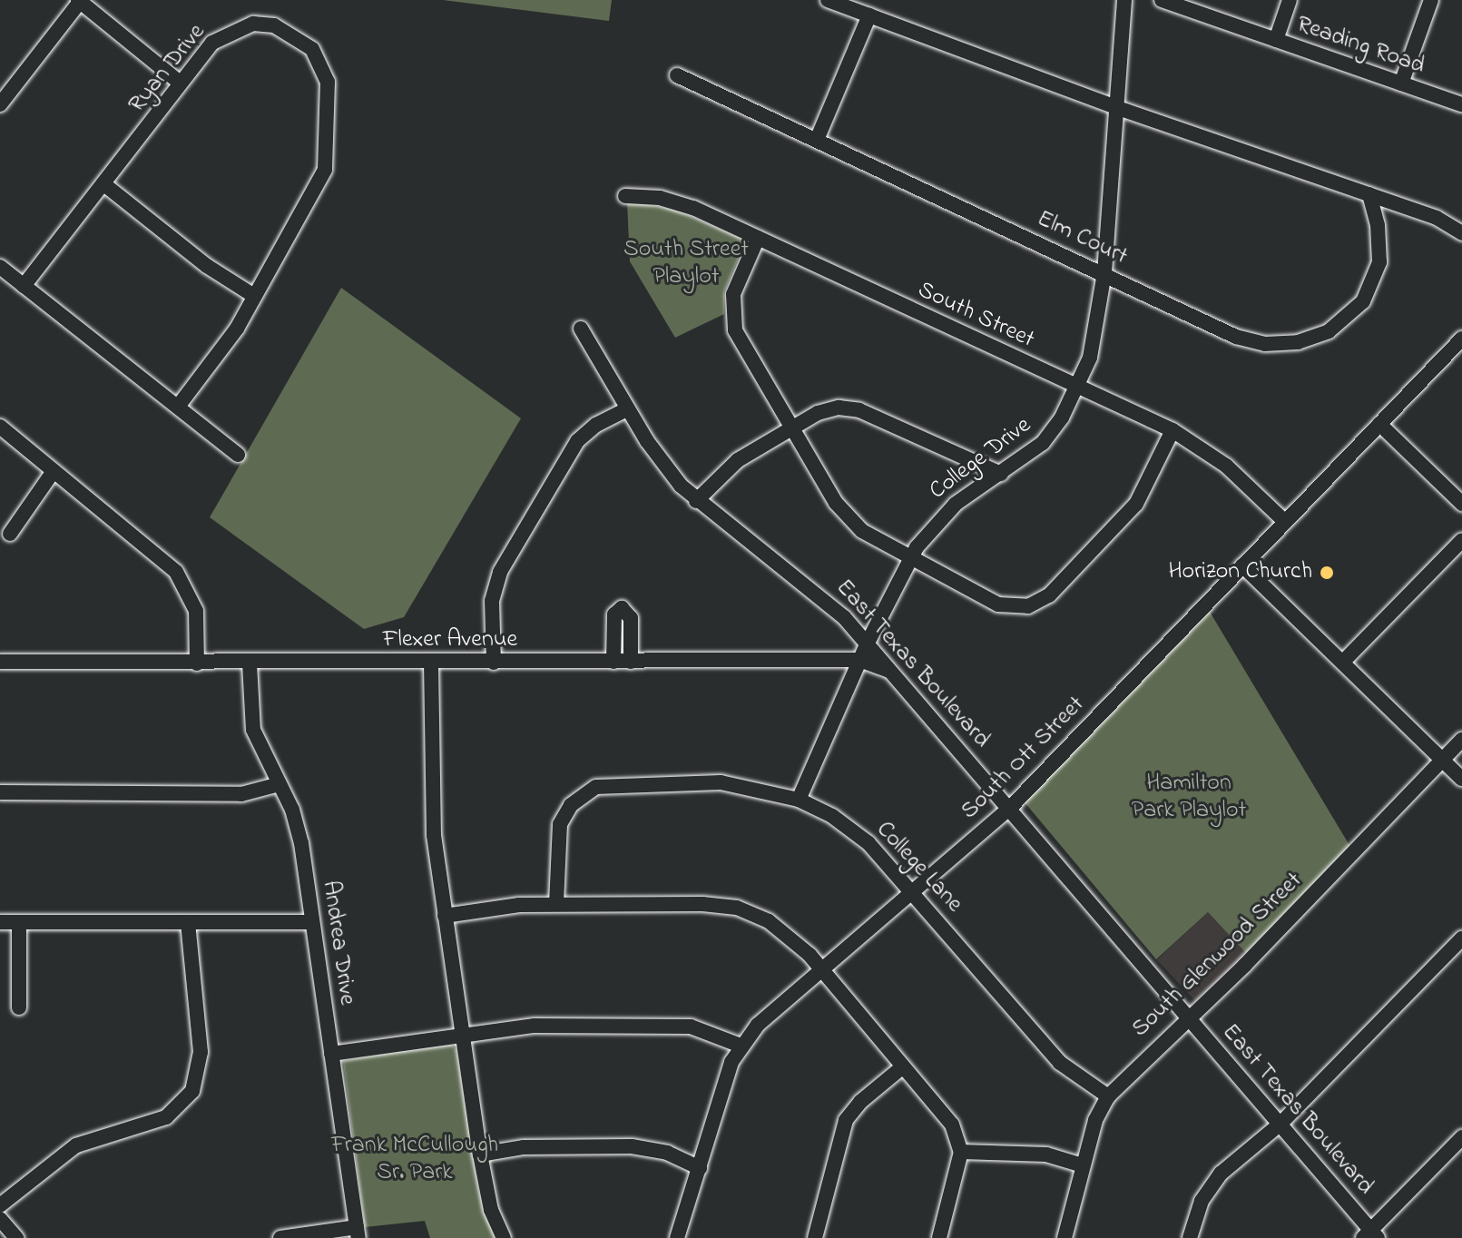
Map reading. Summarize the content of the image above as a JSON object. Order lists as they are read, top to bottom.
{
  "streets": {
    "street": [
      "Reading Road",
      "Ryan Drive",
      "Elm Court",
      "South Street",
      "College Drive",
      "Flexer Avenue",
      "East Texas Boulevard",
      "South Ott Street",
      "College Lane",
      "Andrea Drive",
      "South Glenwood Street"
    ]
  },
  "crossings": [
    ["Elm Court", "College Drive"],
    ["South Street", "College Drive"],
    ["South Street", "South Ott Street"],
    ["College Drive", "Flexer Avenue"],
    ["College Drive", "East Texas Boulevard"],
    ["College Drive", "College Lane"],
    ["Flexer Avenue", "East Texas Boulevard"],
    ["Flexer Avenue", "Andrea Drive"],
    ["East Texas Boulevard", "South Ott Street"],
    ["East Texas Boulevard", "South Glenwood Street"],
    ["South Ott Street", "College Lane"],
    ["College Lane", "South Glenwood Street"]
  ],
  "parks": ["South Street Playlot", "Hamilton Park Playlot", "Frank McCullough Sr. Park"],
  "places": ["Horizon Church"]
}
